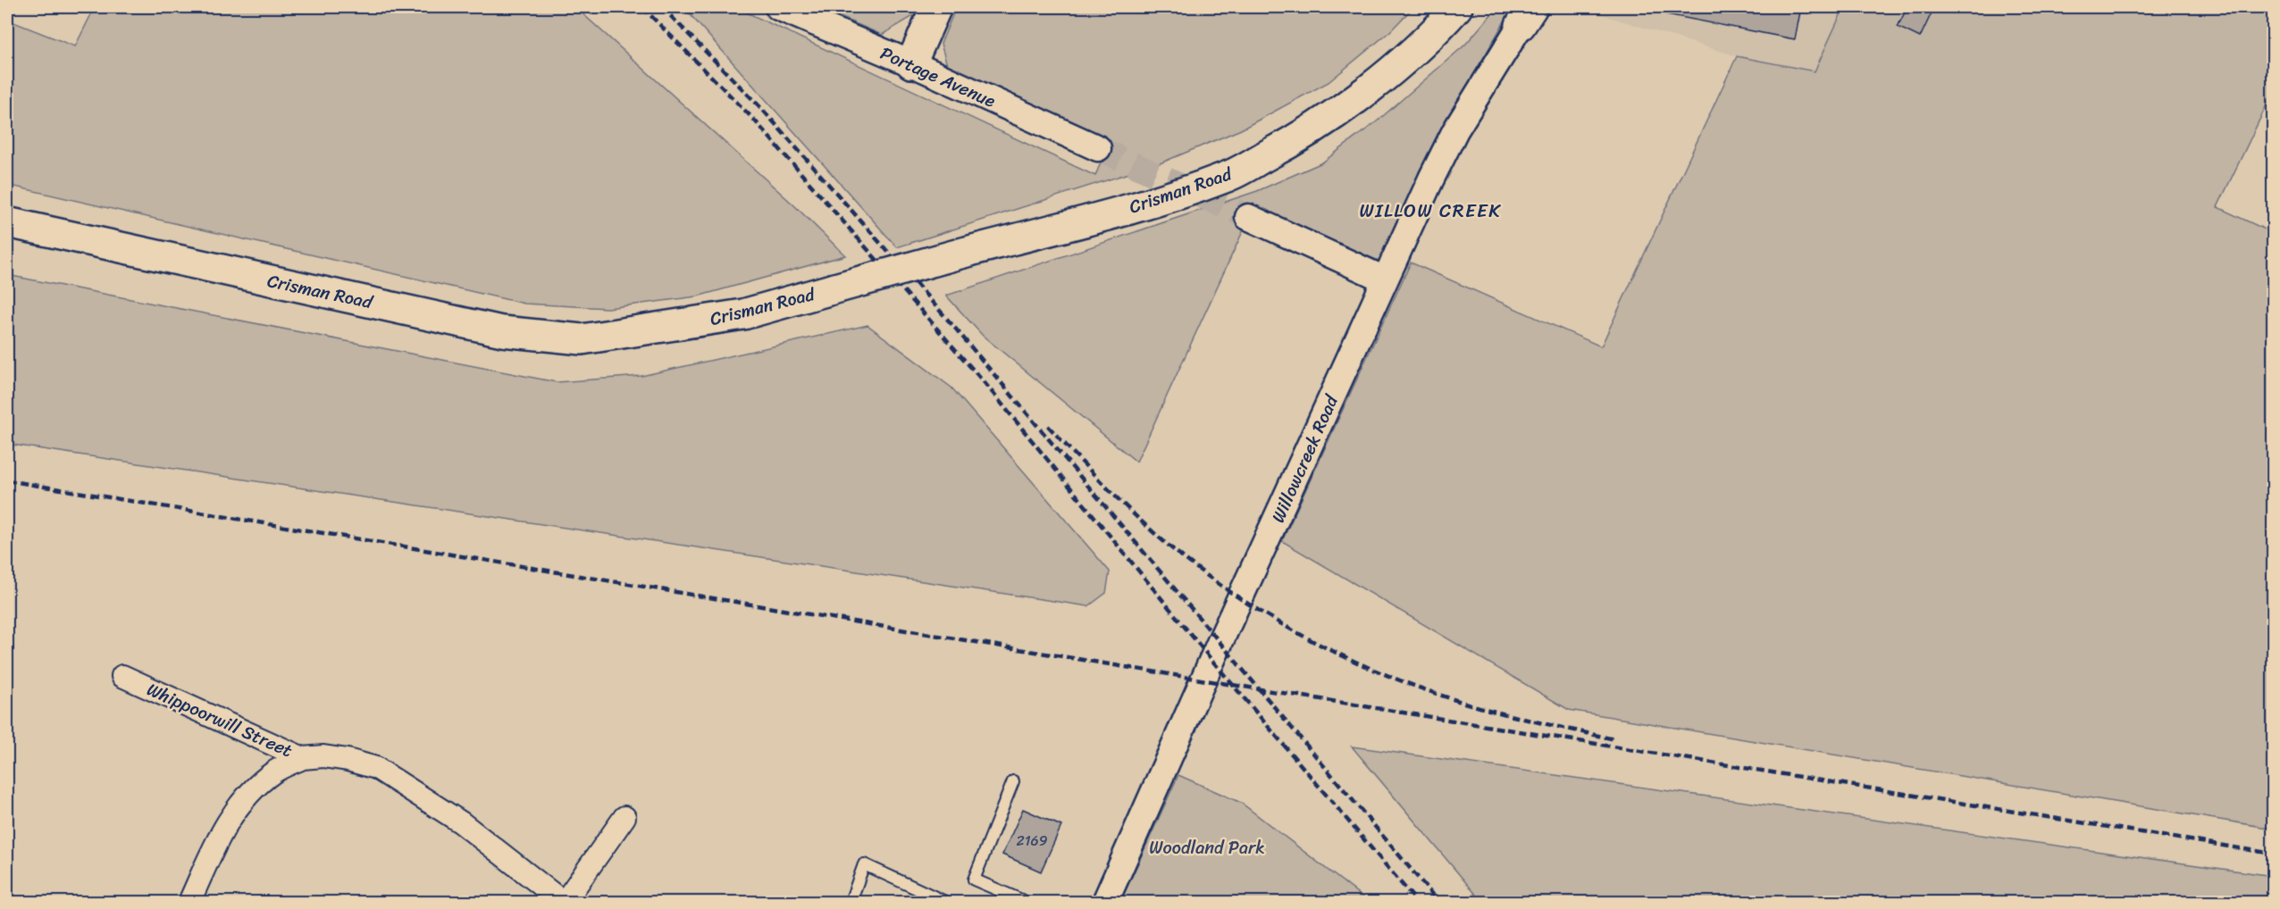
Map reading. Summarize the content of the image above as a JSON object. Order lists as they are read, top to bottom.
{
  "streets": {
    "main road": ["Crisman Road"],
    "street": ["Portage Avenue", "Willowcreek Road", "Whippoorwill Street"]
  },
  "districts": ["WILLOW CREEK"],
  "parks": ["Woodland Park"],
  "house_numbers": ["2169"]
}
